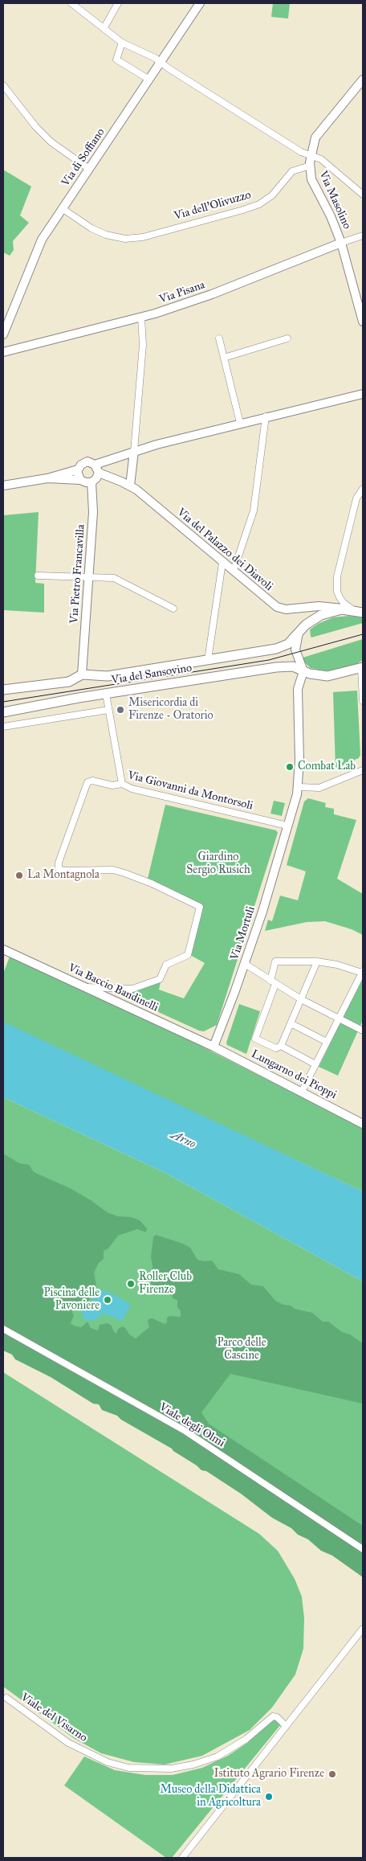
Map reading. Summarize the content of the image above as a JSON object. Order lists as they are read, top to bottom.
{
  "streets": {
    "main road": ["Via del Sansovino"],
    "street": [
      "Via di Soffiano",
      "Via Masolino",
      "Via dell'Olivuzzo",
      "Via Pisana",
      "Via del Palazzo dei Diavoli",
      "Via Pietro Francavilla",
      "Via Giovanni da Montorsoli",
      "Via Mortuli",
      "Via Baccio Bandinelli",
      "Lungarno dei Pioppi",
      "Viale degli Olmi",
      "Viale del Visarno"
    ]
  },
  "crossings": [
    ["Via di Soffiano", "Via dell'Olivuzzo"],
    ["Via Masolino", "Via dell'Olivuzzo"],
    ["Via Masolino", "Via Pisana"],
    ["Via del Palazzo dei Diavoli", "Via Pietro Francavilla"],
    ["Via del Palazzo dei Diavoli", "Via del Sansovino"],
    ["Via Pietro Francavilla", "Via del Sansovino"],
    ["Via Giovanni da Montorsoli", "Via Mortuli"],
    ["Via Giovanni da Montorsoli", "Via Baccio Bandinelli"],
    ["Via Mortuli", "Via Baccio Bandinelli"],
    ["Via Mortuli", "Lungarno dei Pioppi"],
    ["Via Baccio Bandinelli", "Lungarno dei Pioppi"]
  ],
  "water": ["Arno"],
  "parks": ["Giardino Sergio Rusich", "Parco delle Cascine"],
  "places": [
    "Misericordia di Firenze - Oratorio",
    "Combat Lab",
    "La Montagnola",
    "Roller Club Firenze",
    "Piscina delle Pavoniere",
    "Istituto Agrario Firenze",
    "Museo della Didattica in Agricoltura"
  ]
}
